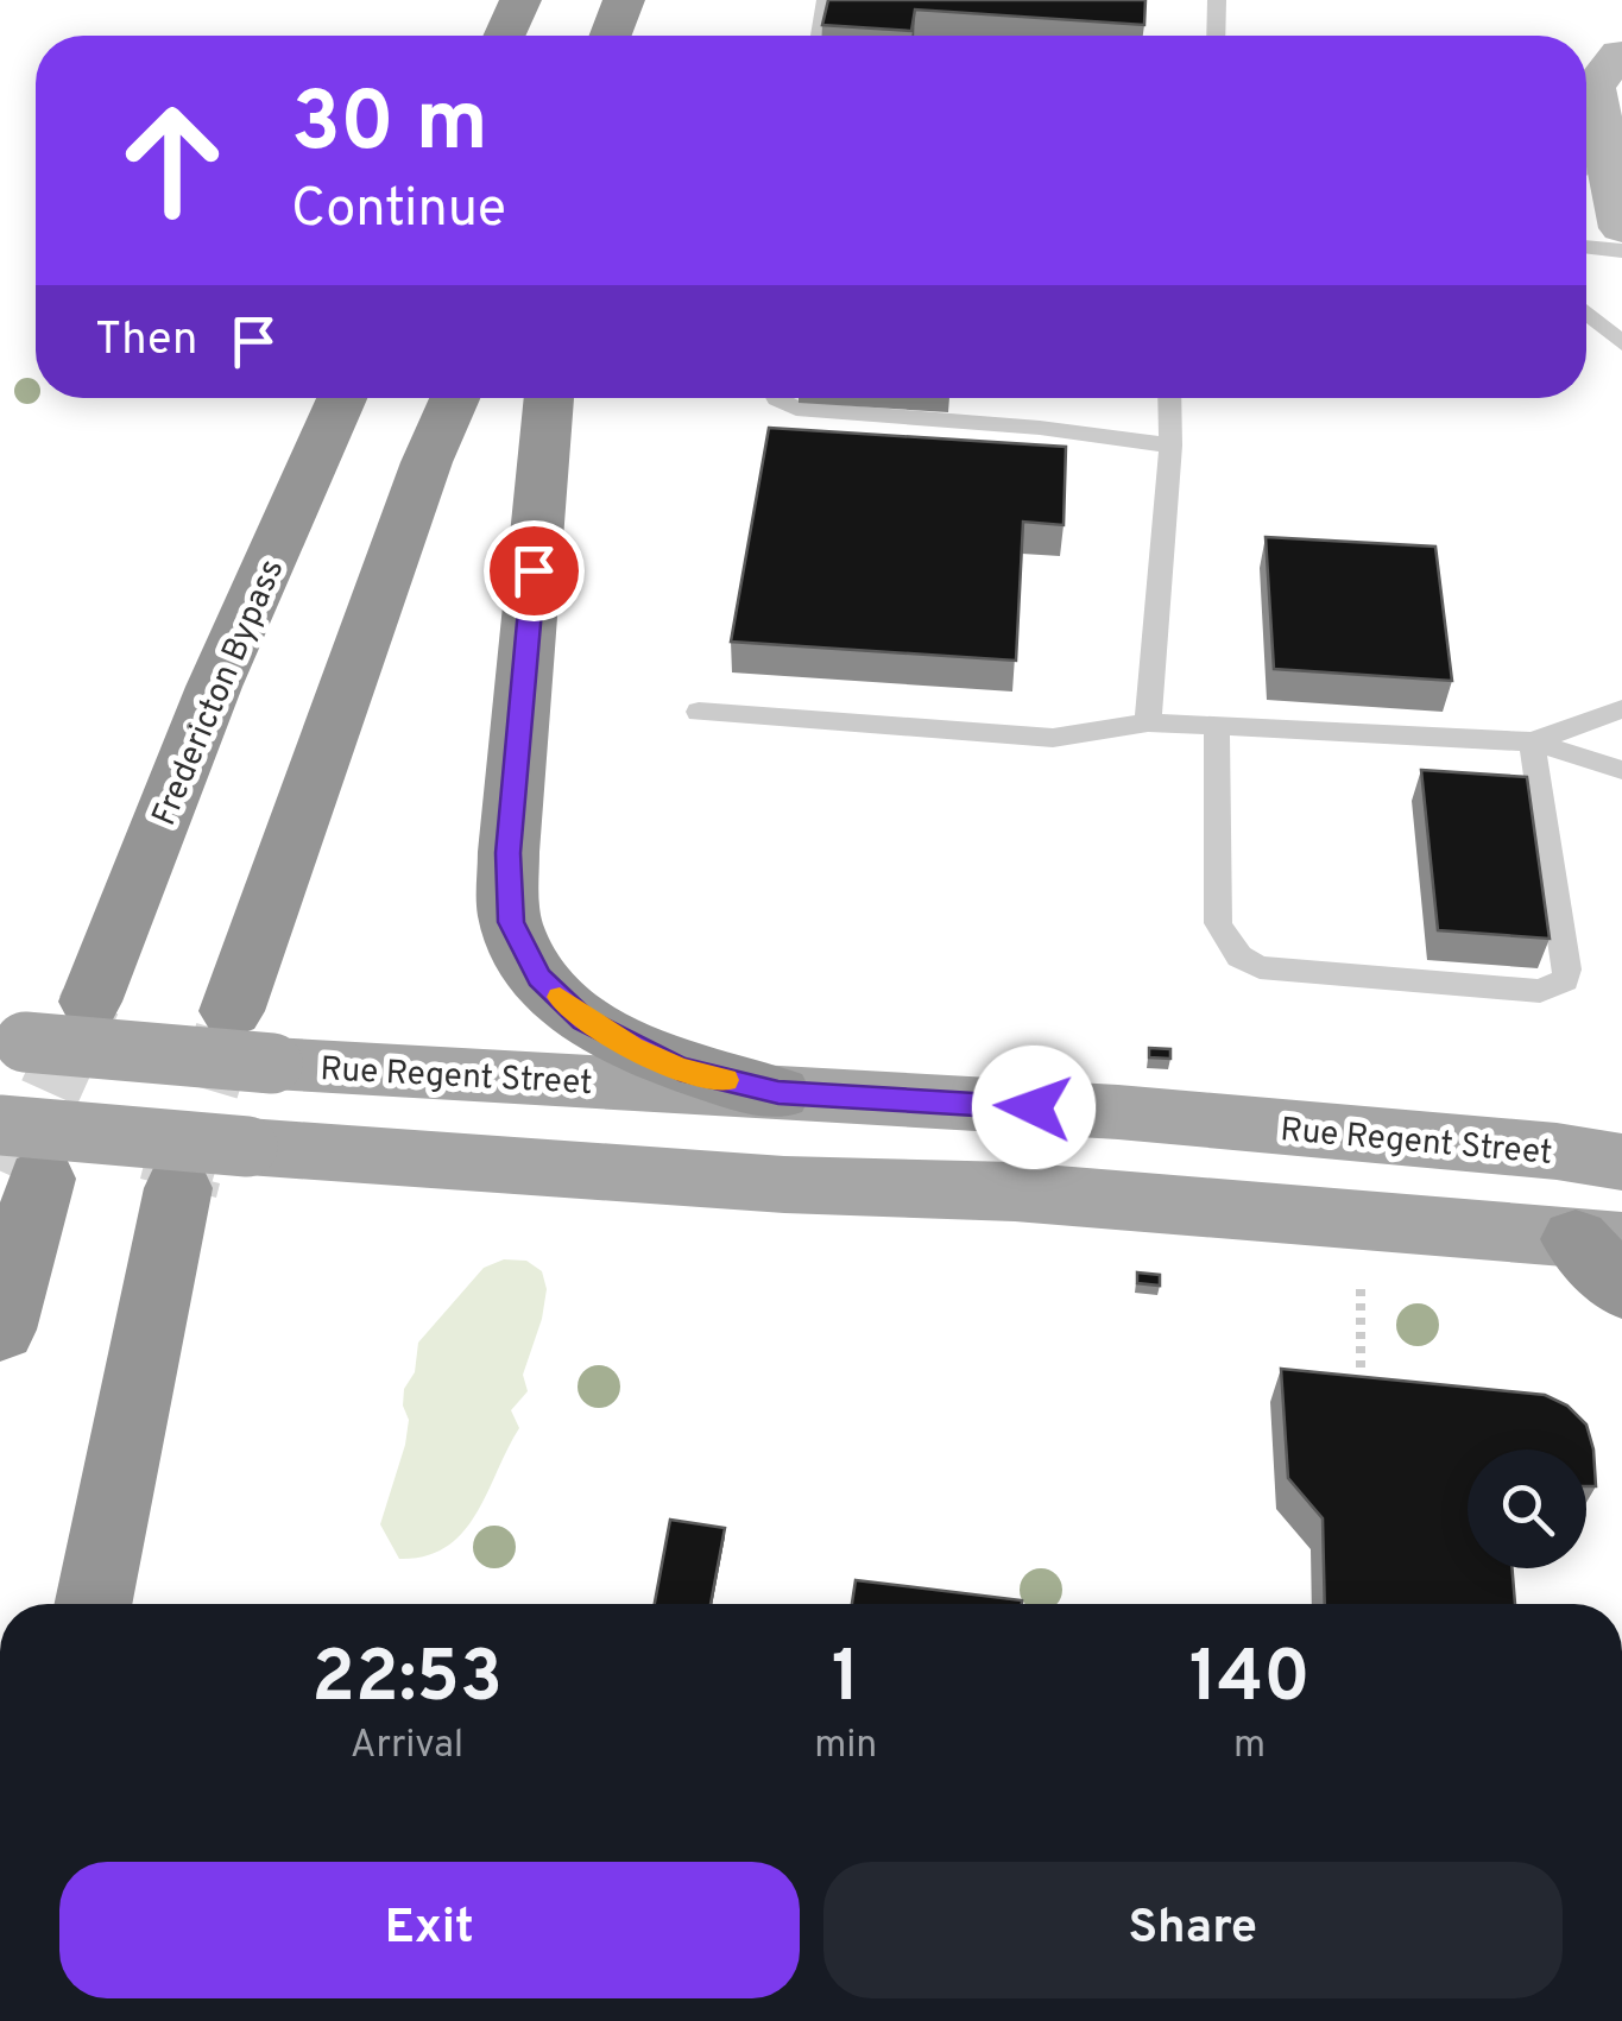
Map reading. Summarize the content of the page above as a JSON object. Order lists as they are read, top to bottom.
{
  "streets": {
    "highway": ["Fredericton Bypass"],
    "main road": ["Rue Regent Street"]
  },
  "page": {
    "turn": ["30 m", "Continue"],
    "then": "Then",
    "eta": [
      "22:53",
      "Arrival",
      "1",
      "min",
      "140",
      "m"
    ],
    "buttons": ["Exit", "Share"]
  }
}
